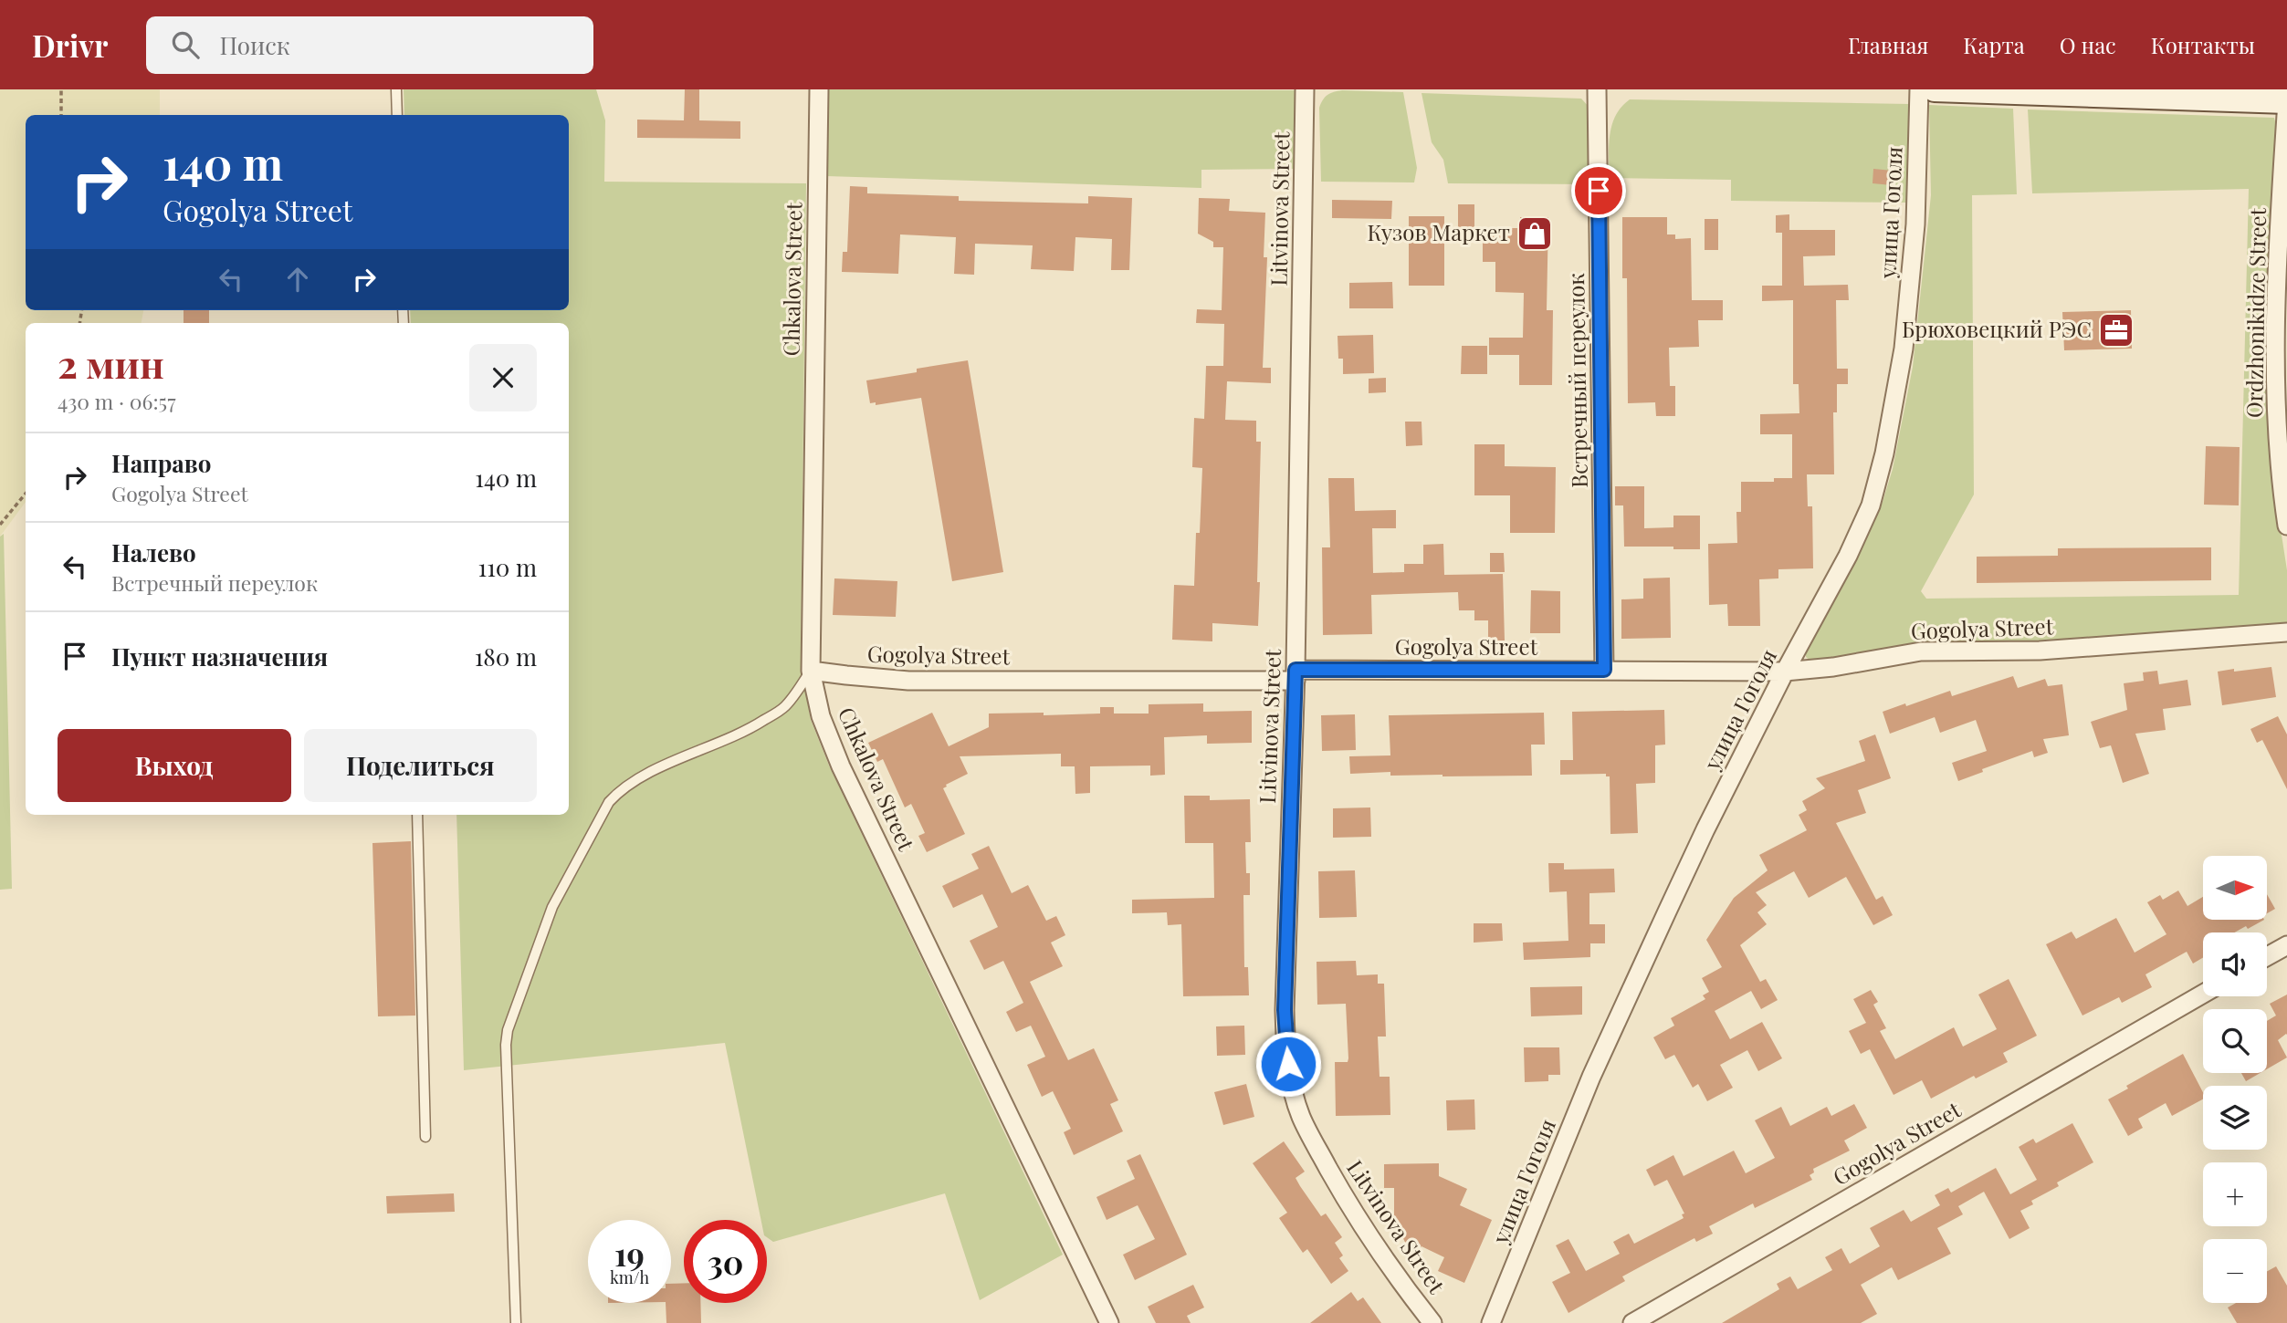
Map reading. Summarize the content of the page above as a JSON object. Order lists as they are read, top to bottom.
{
  "streets": {
    "street": [
      "Litvinova Street",
      "улица Гоголя",
      "Chkalova Street",
      "Ordzhonikidze Street",
      "Встречный переулок",
      "Gogolya Street"
    ]
  },
  "crossings": [
    ["Litvinova Street", "Gogolya Street"],
    ["улица Гоголя", "Gogolya Street"],
    ["Chkalova Street", "Gogolya Street"],
    ["Встречный переулок", "Gogolya Street"]
  ],
  "places": {
    "shop": ["Кузов Маркет"],
    "office": ["Брюховецкий РЭС"]
  },
  "north": "right",
  "page": {
    "header": "Drivr",
    "search": "Поиск",
    "nav": [
      "Главная",
      "Карта",
      "О нас",
      "Контакты"
    ],
    "turn": ["140 m", "Gogolya Street"],
    "heading": ["2 мин", "430 m · 06:57"],
    "list": [
      {
        "name": "Направо",
        "note": "Gogolya Street",
        "value": "140 m"
      },
      {
        "name": "Налево",
        "note": "Встречный переулок",
        "value": "110 m"
      },
      {
        "name": "Пункт назначения",
        "value": "180 m"
      }
    ],
    "buttons": ["Выход", "Поделиться"],
    "map_buttons": ["+", "−"],
    "speed": "19 km/h",
    "limit": "30"
  }
}
